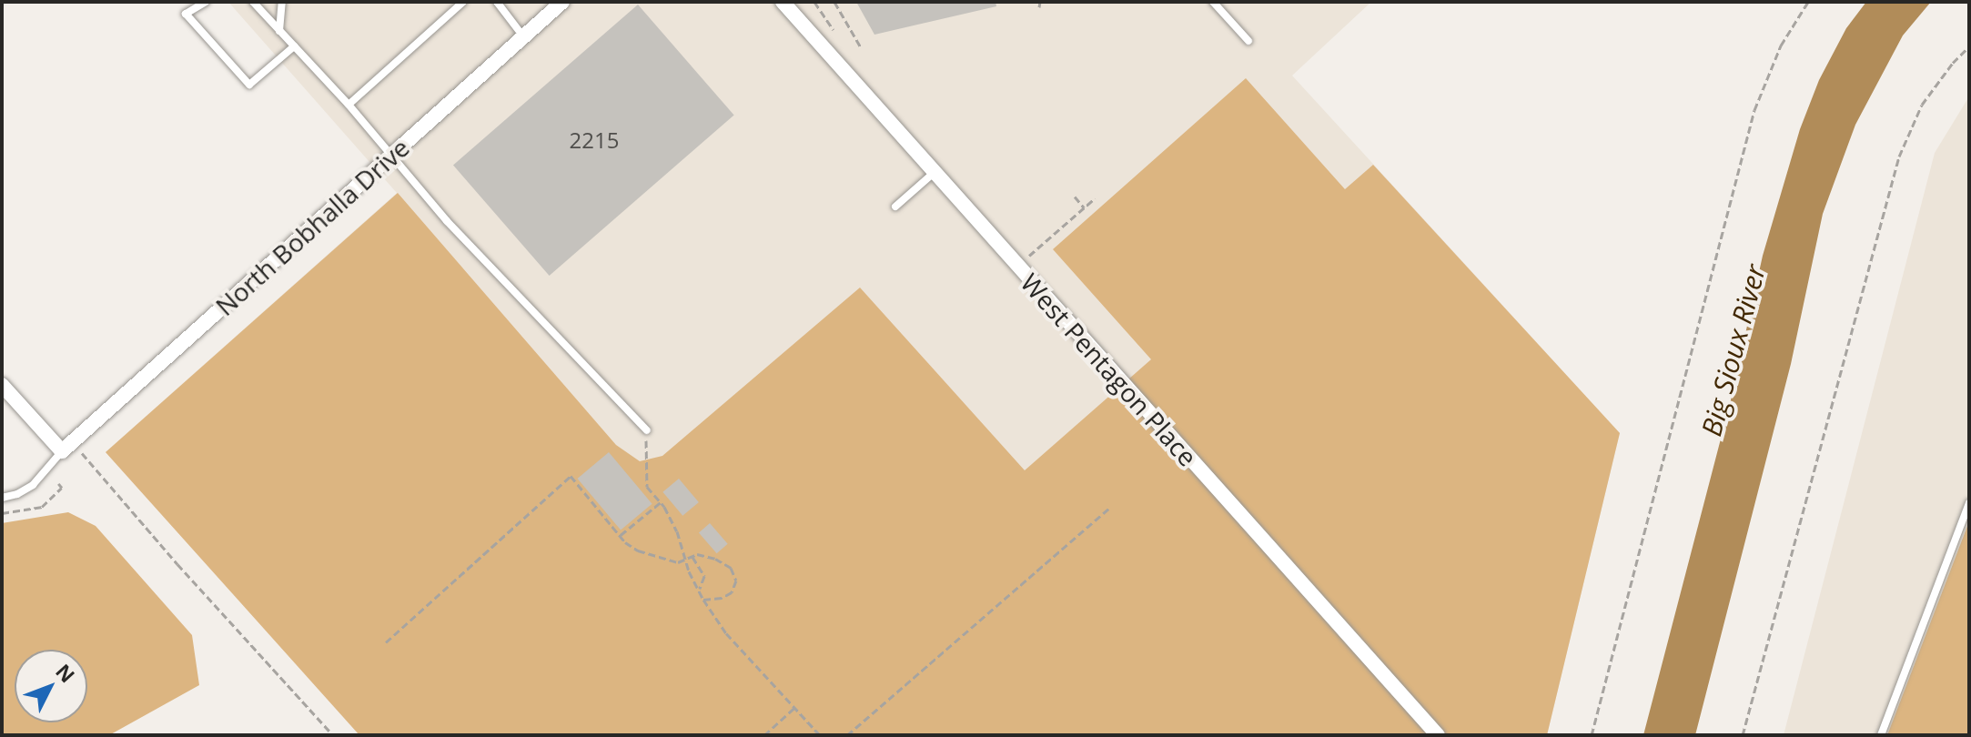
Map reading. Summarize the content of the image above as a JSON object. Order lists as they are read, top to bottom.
{
  "streets": {
    "street": ["North Bobhalla Drive", "West Pentagon Place"]
  },
  "water": ["Big Sioux River"],
  "house_numbers": ["2215"],
  "north": "top right"
}
